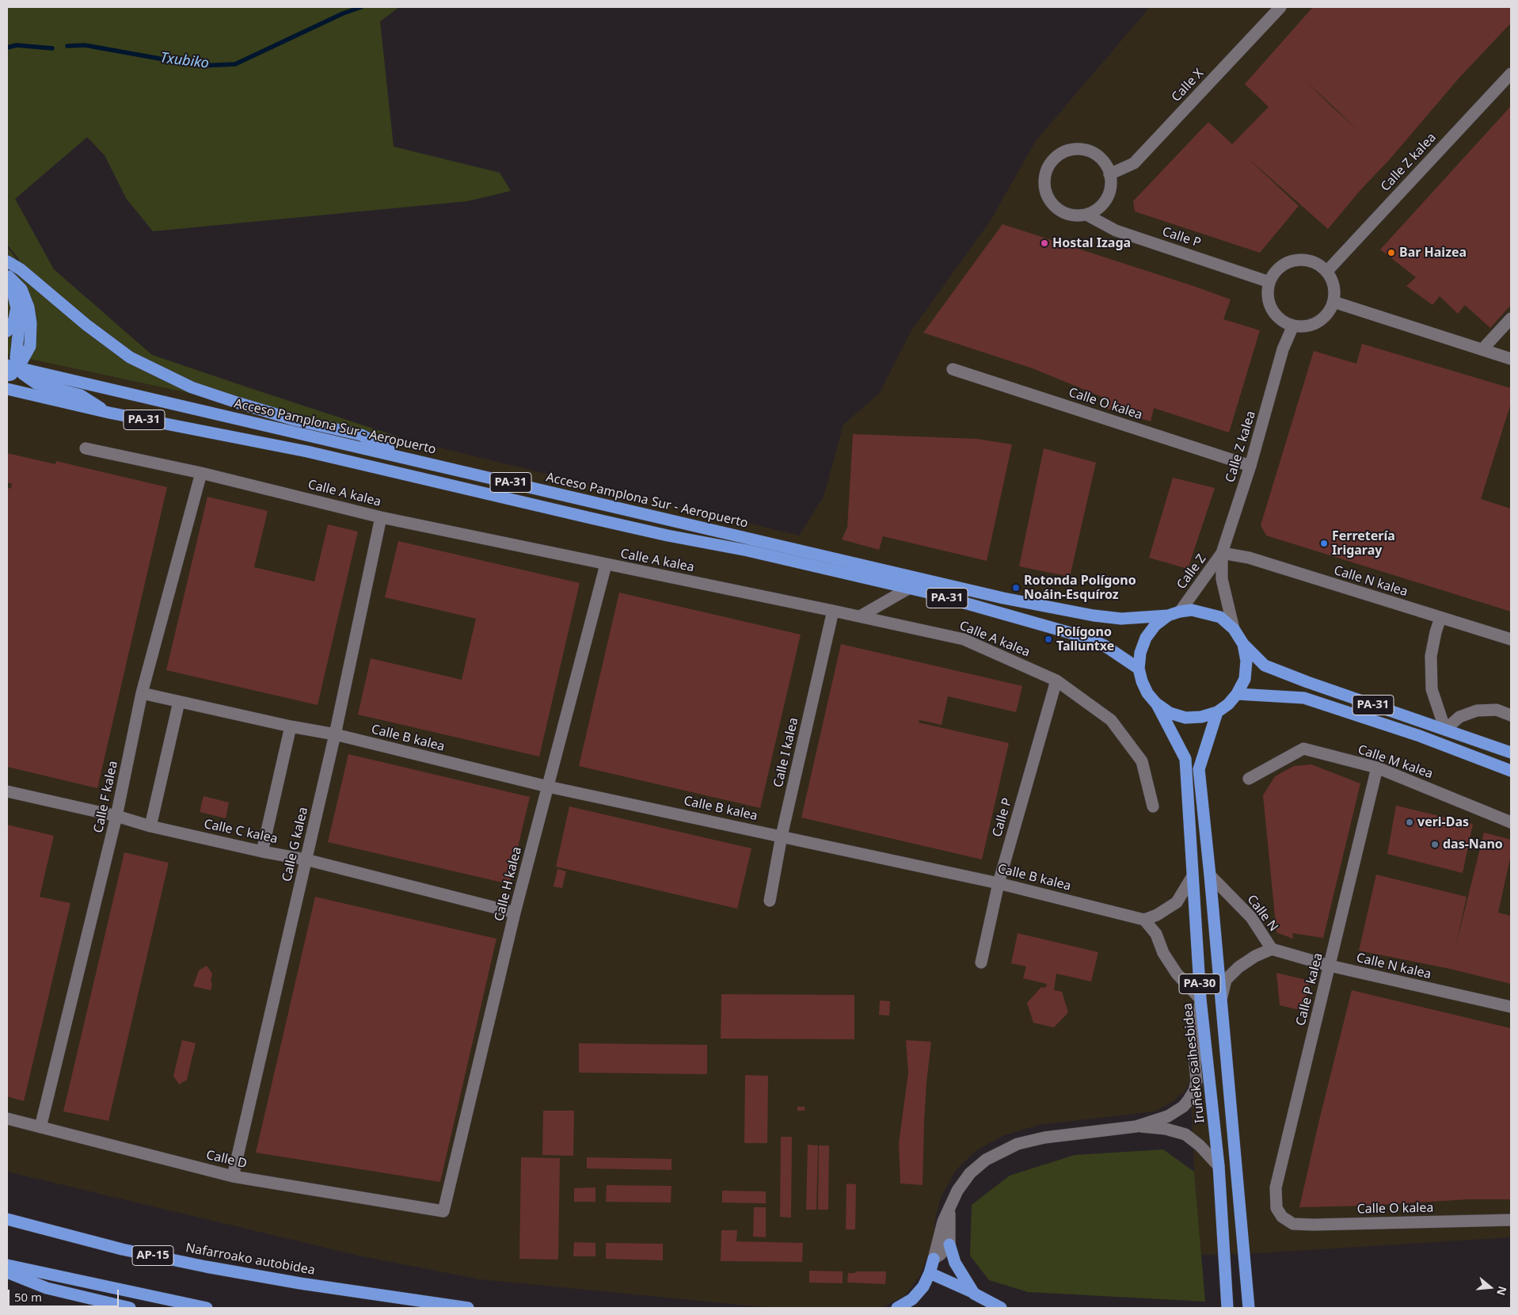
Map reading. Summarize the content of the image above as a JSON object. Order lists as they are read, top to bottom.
{
  "streets": {
    "highway": [
      "PA-31",
      "Acceso Pamplona Sur - Aeropuerto",
      "PA-30",
      "Iruñeko saihesbidea",
      "AP-15",
      "Nafarroako autobidea"
    ],
    "street": [
      "Calle X",
      "Calle Z kalea",
      "Calle P",
      "Calle O kalea",
      "Calle A kalea",
      "Calle Z",
      "Calle N kalea",
      "Calle B kalea",
      "Calle I kalea",
      "Calle M kalea",
      "Calle F kalea",
      "Calle C kalea",
      "Calle G kalea",
      "Calle H kalea",
      "Calle N",
      "Calle P kalea",
      "Calle D"
    ]
  },
  "crossings": [
    ["Calle X", "Calle P"],
    ["Calle Z kalea", "Calle P"],
    ["Calle Z kalea", "Calle O kalea"],
    ["Calle Z kalea", "Calle Z"],
    ["Calle Z kalea", "Calle N kalea"],
    ["Calle P", "Calle A kalea"],
    ["Calle P", "Calle B kalea"],
    ["Calle O kalea", "Calle P kalea"],
    ["PA-31", "Acceso Pamplona Sur - Aeropuerto"],
    ["PA-31", "Calle Z"],
    ["PA-31", "PA-30"],
    ["PA-31", "Iruñeko saihesbidea"],
    ["Acceso Pamplona Sur - Aeropuerto", "Calle Z"],
    ["Acceso Pamplona Sur - Aeropuerto", "PA-30"],
    ["Acceso Pamplona Sur - Aeropuerto", "Iruñeko saihesbidea"],
    ["Calle A kalea", "Calle I kalea"],
    ["Calle A kalea", "Calle F kalea"],
    ["Calle A kalea", "Calle G kalea"],
    ["Calle A kalea", "Calle H kalea"],
    ["Calle Z", "Calle N kalea"],
    ["Calle Z", "PA-30"],
    ["Calle Z", "Iruñeko saihesbidea"],
    ["Calle N kalea", "Calle N"],
    ["Calle N kalea", "Calle P kalea"],
    ["Calle B kalea", "Calle I kalea"],
    ["Calle B kalea", "Calle F kalea"],
    ["Calle B kalea", "Calle G kalea"],
    ["Calle B kalea", "Calle H kalea"],
    ["Calle M kalea", "Calle P kalea"],
    ["Calle F kalea", "Calle C kalea"],
    ["Calle F kalea", "Calle D"],
    ["Calle C kalea", "Calle G kalea"],
    ["Calle C kalea", "Calle H kalea"],
    ["Calle G kalea", "Calle D"],
    ["Calle H kalea", "Calle D"],
    ["Calle N", "PA-30"],
    ["PA-30", "Iruñeko saihesbidea"]
  ],
  "water": ["Txubiko"],
  "places": [
    "Hostal Izaga",
    "Bar Haizea",
    "Ferretería Irigaray",
    "Rotonda Polígono Noáin-Esquíroz",
    "Polígono Talluntxe",
    "veri-Das",
    "das-Nano"
  ],
  "scale_bar": "50 m",
  "north": "right"
}
